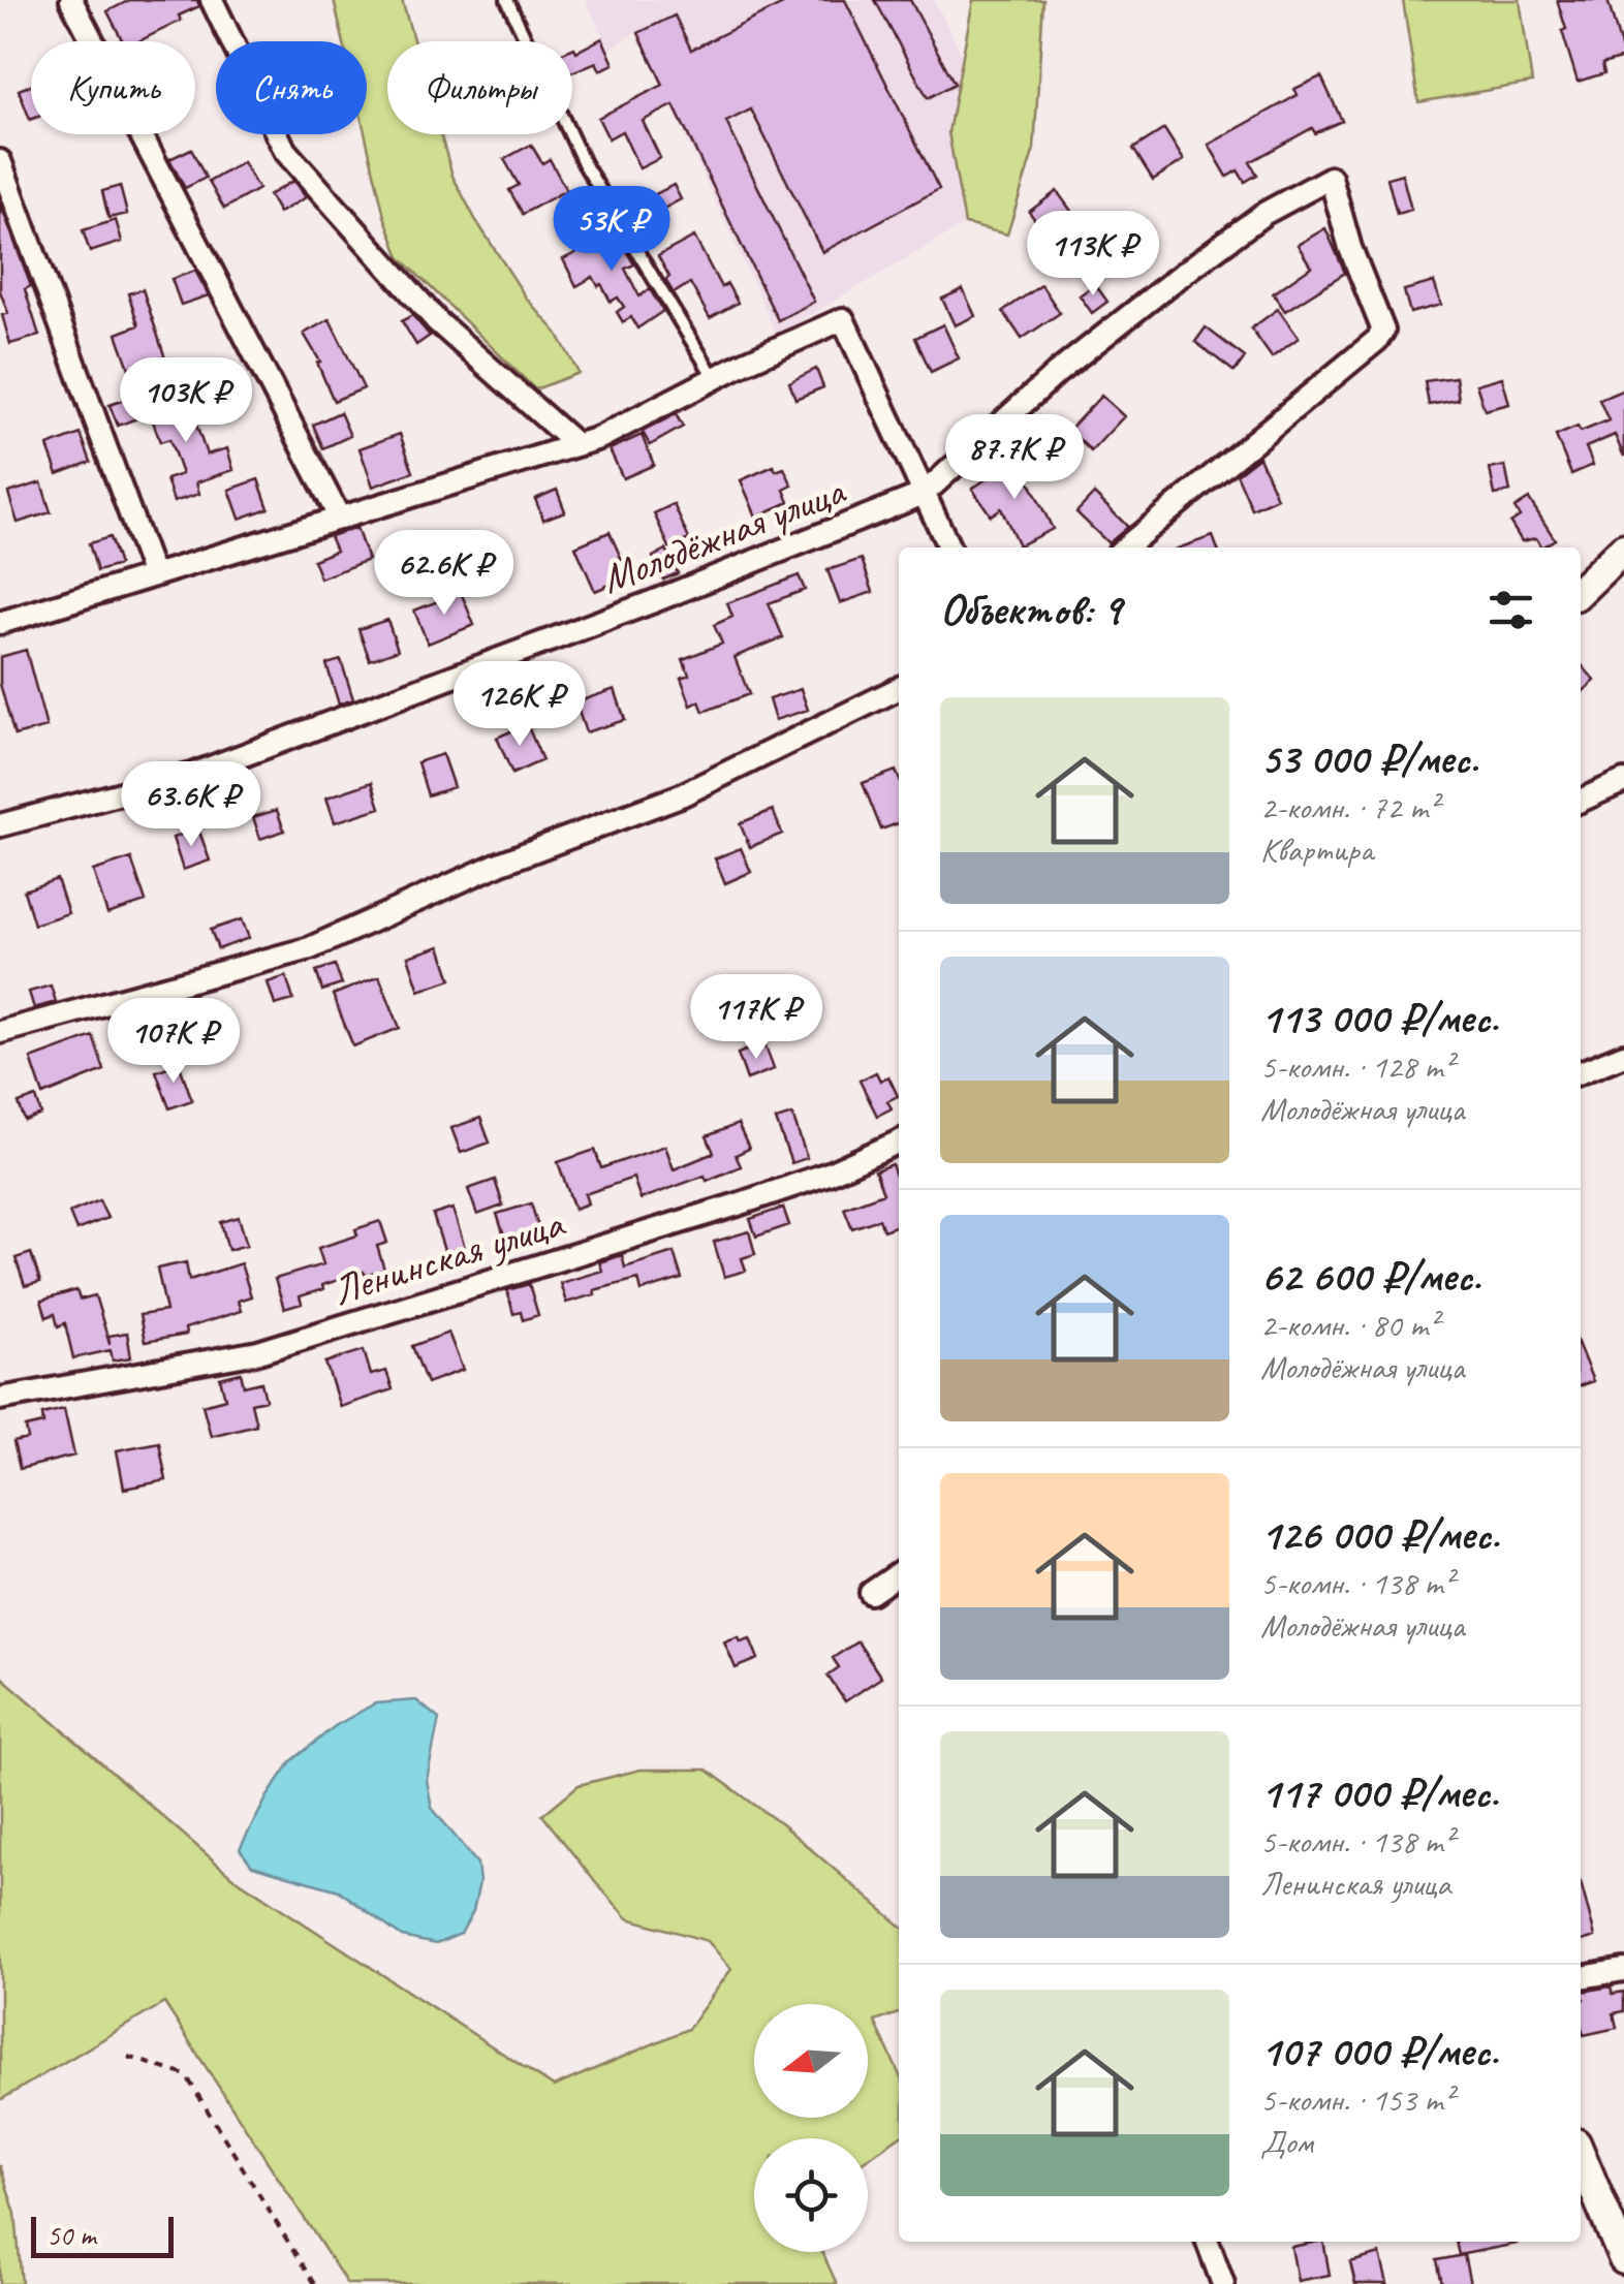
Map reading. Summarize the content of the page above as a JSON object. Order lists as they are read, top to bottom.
{
  "streets": {
    "street": ["Молодёжная улица", "Ленинская улица"]
  },
  "scale_bar": "50 m",
  "north": "left",
  "page": {
    "chip": ["Купить", "Снять", "Фильтры"],
    "price": [
      "53K ₽",
      "113K ₽",
      "103K ₽",
      "87.7K ₽",
      "62.6K ₽",
      "126K ₽",
      "63.6K ₽",
      "117K ₽",
      "107K ₽"
    ],
    "heading": "Объектов: 9",
    "list": [
      {
        "name": "53 000 ₽/мес.",
        "note": "2-комн. · 72 m² · Квартира"
      },
      {
        "name": "113 000 ₽/мес.",
        "note": "5-комн. · 128 m² · Молодёжная улица"
      },
      {
        "name": "62 600 ₽/мес.",
        "note": "2-комн. · 80 m² · Молодёжная улица"
      },
      {
        "name": "126 000 ₽/мес.",
        "note": "5-комн. · 138 m² · Молодёжная улица"
      },
      {
        "name": "117 000 ₽/мес.",
        "note": "5-комн. · 138 m² · Ленинская улица"
      },
      {
        "name": "107 000 ₽/мес.",
        "note": "5-комн. · 153 m² · Дом"
      }
    ],
    "scale": "50 m"
  }
}
